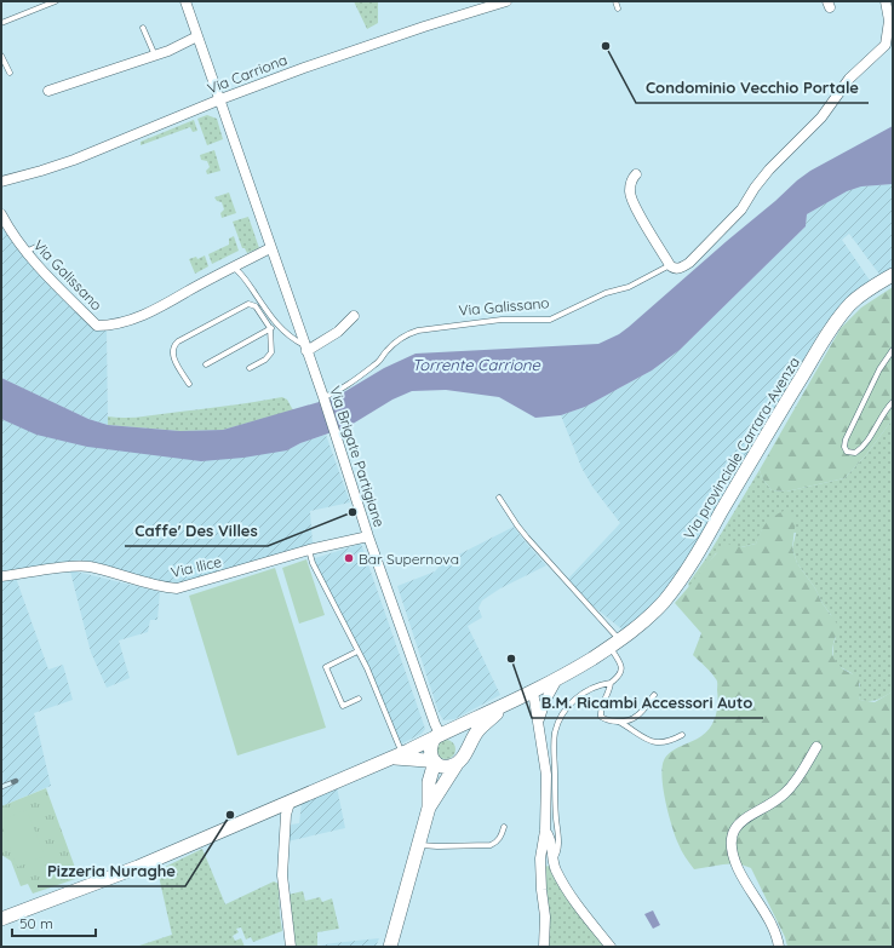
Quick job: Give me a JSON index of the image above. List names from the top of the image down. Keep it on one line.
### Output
{"streets":{"main road":["Via provinciale Carrara-Avenza"],"street":["Via Carriona","Via Galissano","Via Brigate Partigiane","Via Ilice"]},"crossings":[["Via Carriona","Via Brigate Partigiane"],["Via Galissano","Via Brigate Partigiane"],["Via provinciale Carrara-Avenza","Via Brigate Partigiane"],["Via Brigate Partigiane","Via Ilice"]],"water":["Torrente Carrione"],"places":["Condominio Vecchio Portale","Caffe' Des Villes","Bar Supernova","B.M. Ricambi Accessori Auto","Pizzeria Nuraghe"],"scale_bar":"50 m"}
